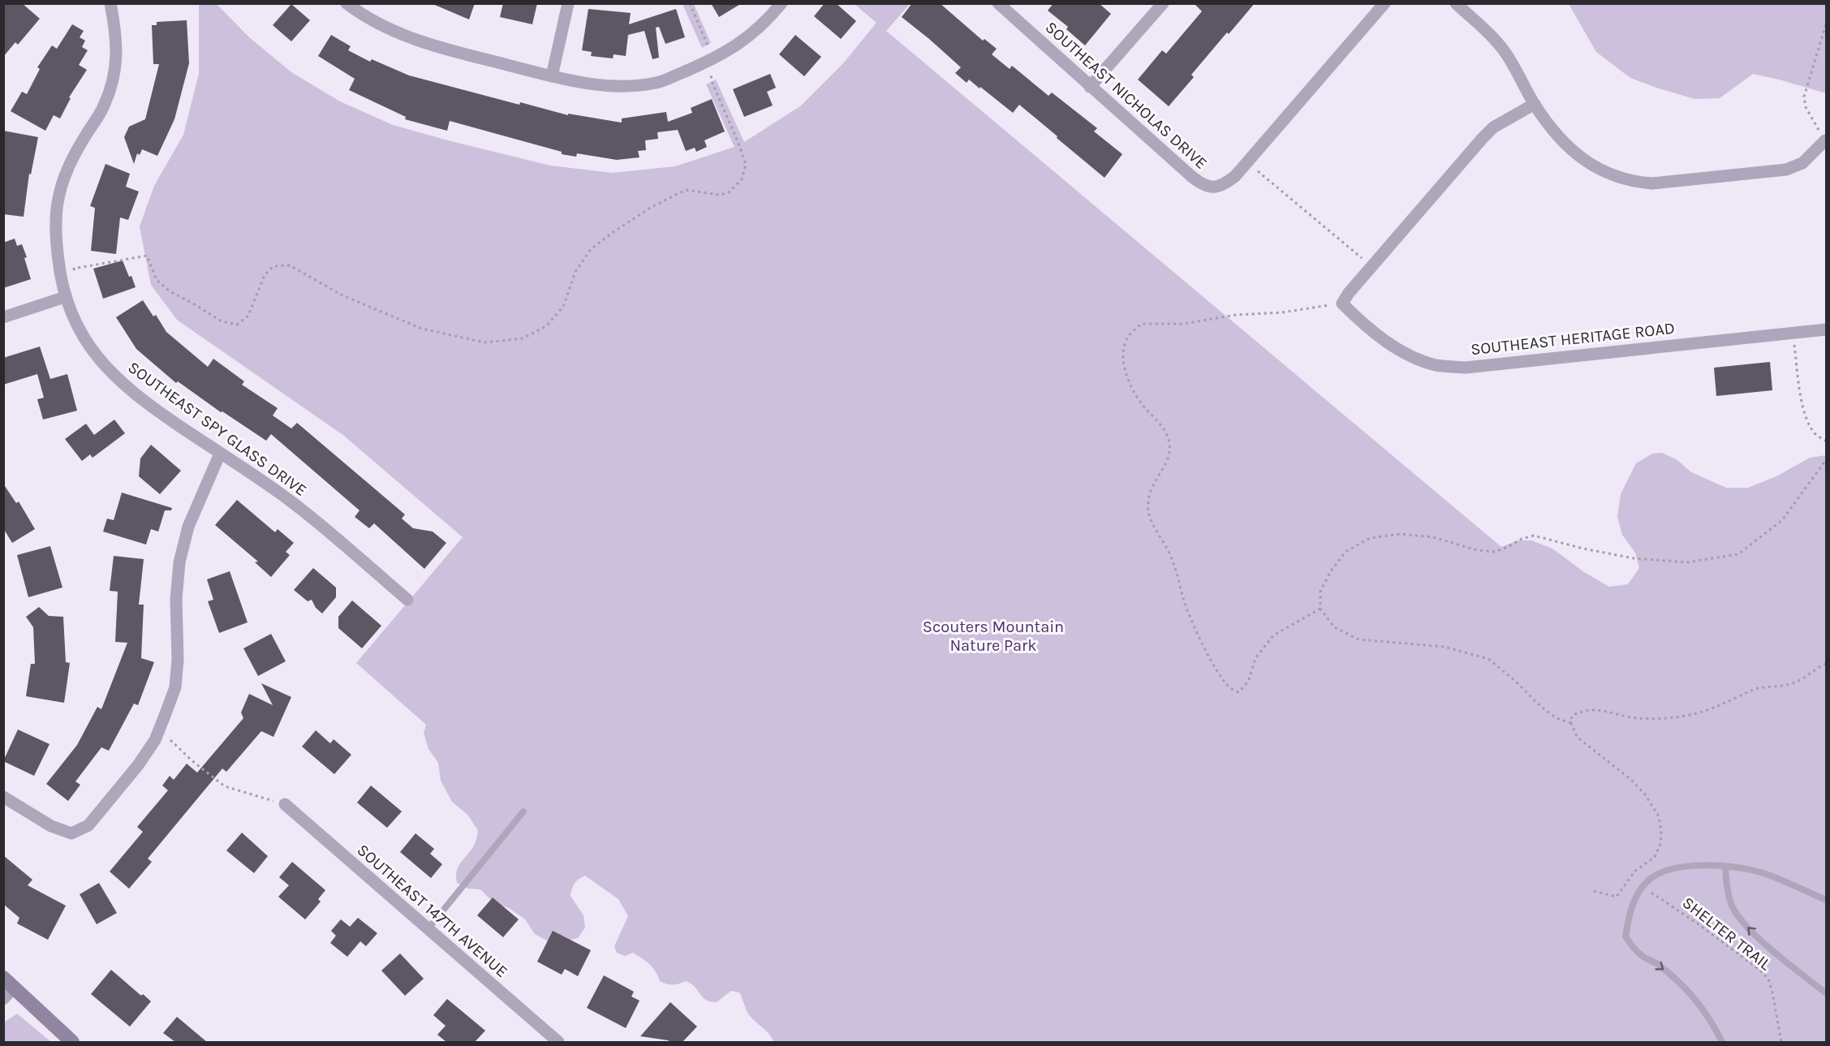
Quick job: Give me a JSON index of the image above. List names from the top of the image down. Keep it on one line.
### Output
{"streets":{"street":["SOUTHEAST NICHOLAS DRIVE","SOUTHEAST HERITAGE ROAD","SOUTHEAST SPY GLASS DRIVE","SOUTHEAST 147TH AVENUE"],"path":["SHELTER TRAIL"]},"parks":["Scouters Mountain Nature Park"]}
